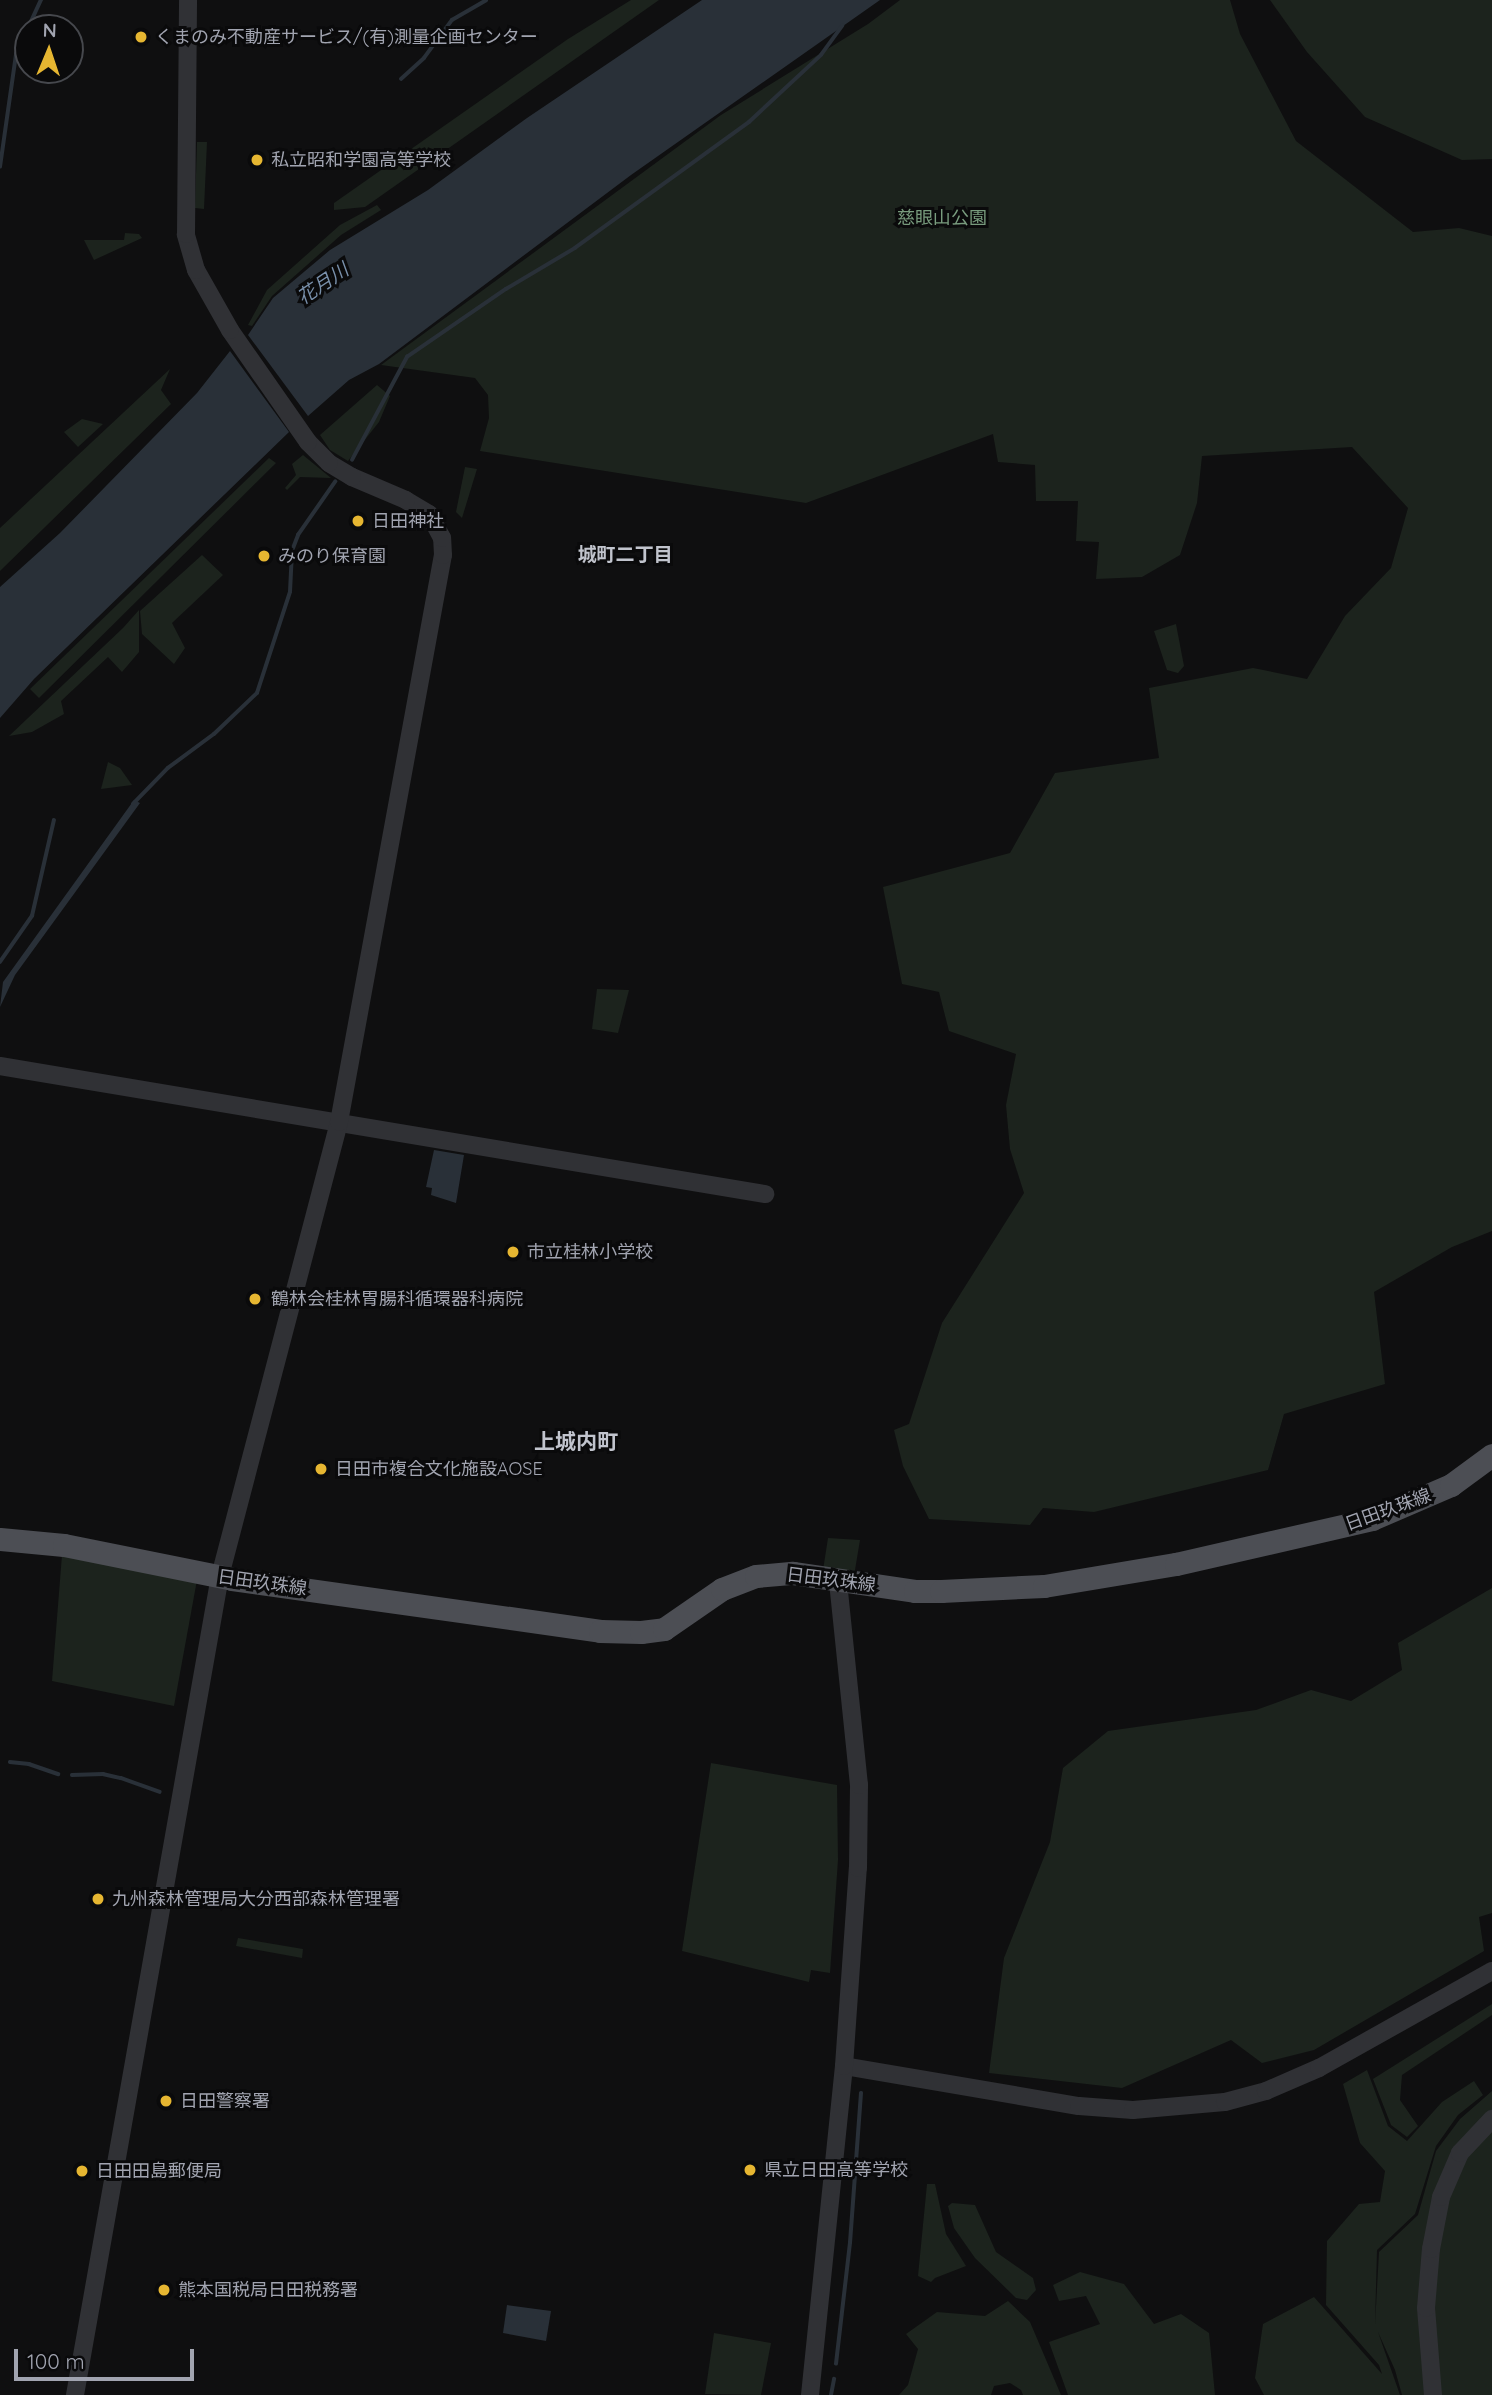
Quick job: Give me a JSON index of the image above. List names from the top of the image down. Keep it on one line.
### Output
{"streets":{"main road":["日田玖珠線"]},"districts":["城町二丁目","上城内町"],"water":["花月川"],"parks":["慈眼山公園"],"places":["くまのみ不動産サービス/(有)測量企画センター","私立昭和学園高等学校","日田神社","みのり保育園","市立桂林小学校","鶴林会桂林胃腸科循環器科病院","日田市複合文化施設AOSE","九州森林管理局大分西部森林管理署","日田警察署","県立日田高等学校","日田田島郵便局","熊本国税局日田税務署"],"scale_bar":"100 m","north":"top"}
